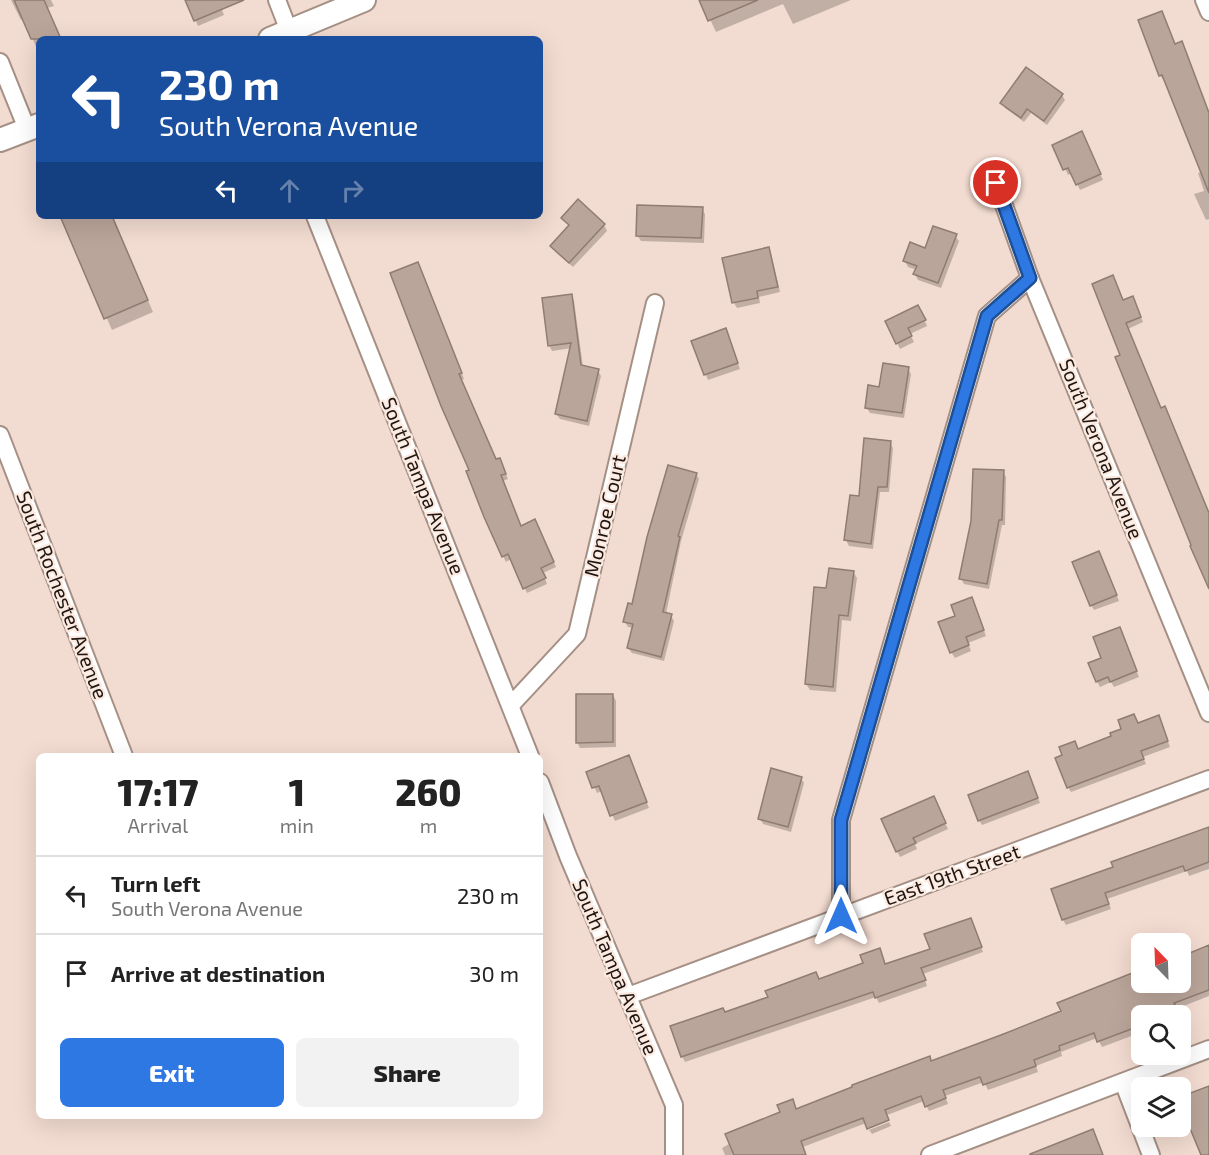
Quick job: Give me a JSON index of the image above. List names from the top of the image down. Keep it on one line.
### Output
{"streets":{"street":["South Verona Avenue","South Tampa Avenue","Monroe Court","South Rochester Avenue","East 19th Street"]},"crossings":[["South Tampa Avenue","Monroe Court"],["South Tampa Avenue","East 19th Street"]],"north":"top left","page":{"turn":["230 m","South Verona Avenue"],"eta":["17:17","Arrival","1","min","260","m"],"list":[{"name":"Turn left","note":"South Verona Avenue","value":"230 m"},{"name":"Arrive at destination","value":"30 m"}],"buttons":["Exit","Share"]}}
